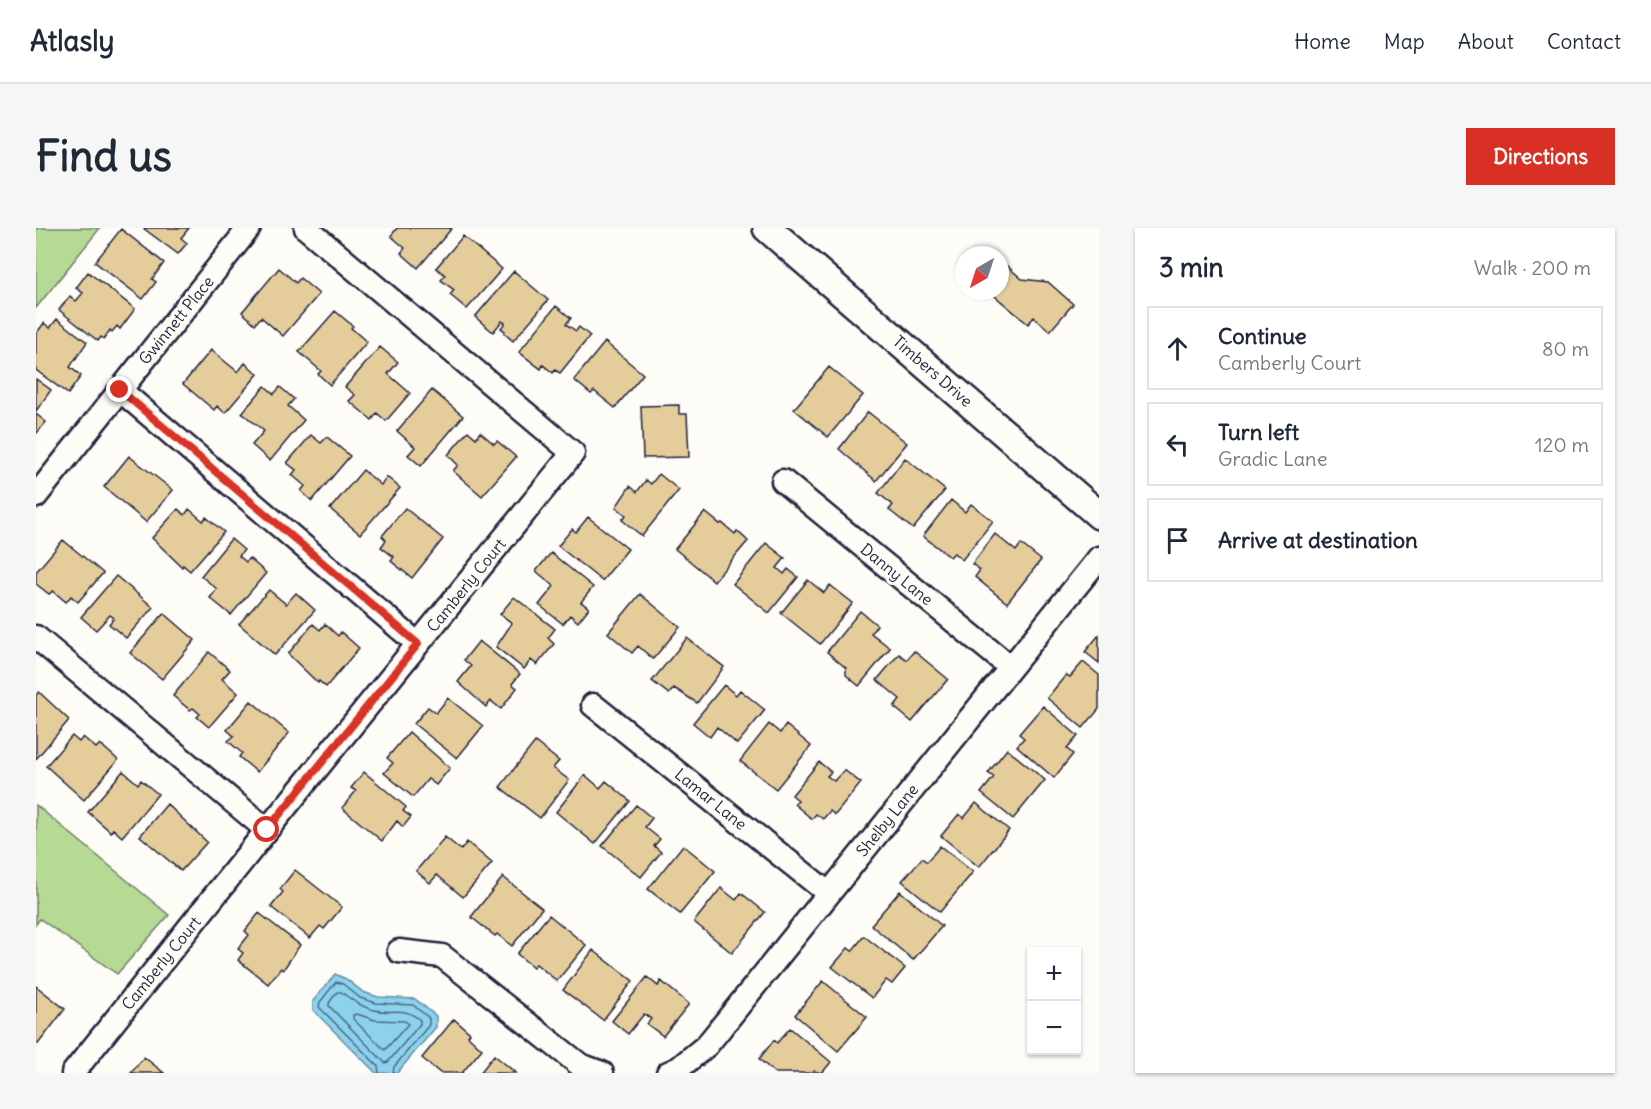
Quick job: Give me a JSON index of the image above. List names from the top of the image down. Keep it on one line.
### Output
{"streets":{"street":["Gwinnett Place","Timbers Drive","Danny Lane","Camberly Court","Lamar Lane","Shelby Lane"]},"crossings":[["Danny Lane","Shelby Lane"],["Lamar Lane","Shelby Lane"]],"north":"bottom left","page":{"header":"Atlasly","nav":["Home","Map","About","Contact"],"buttons":"Directions","title":"Find us","heading":["3 min","Walk · 200 m"],"list":[["Continue","Camberly Court","80 m"],["Turn left","Gradic Lane","120 m"],"Arrive at destination"],"map_buttons":["+","−"]}}
